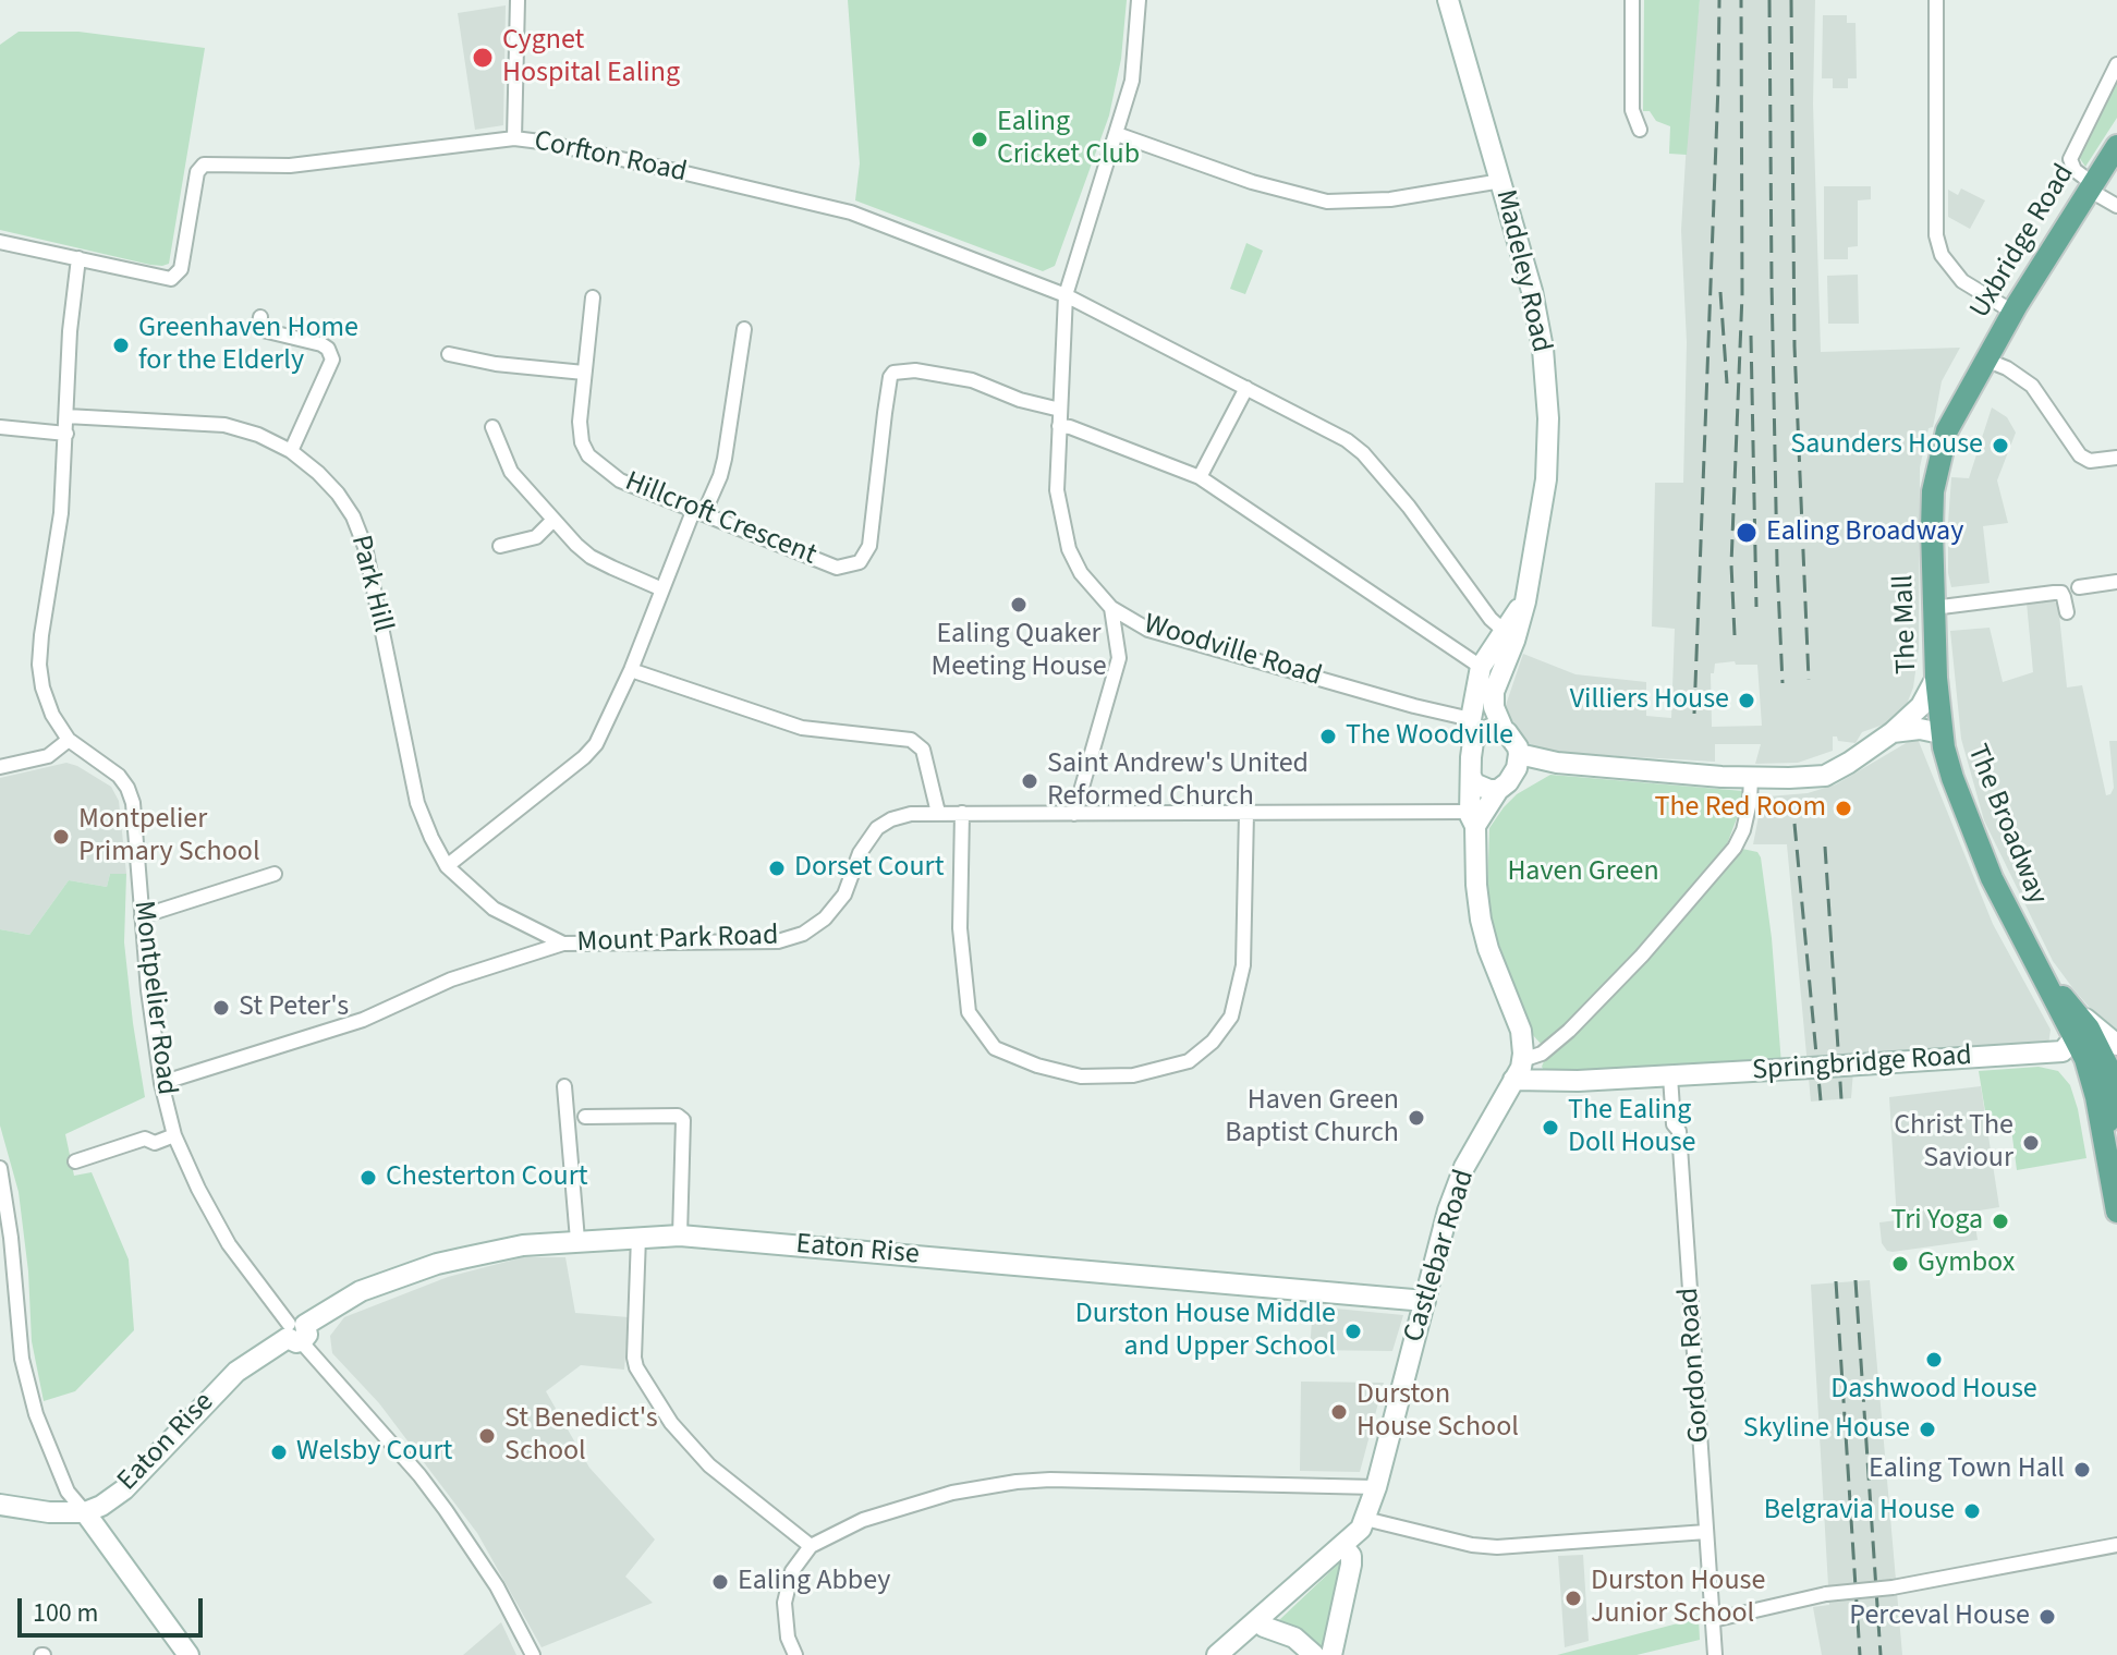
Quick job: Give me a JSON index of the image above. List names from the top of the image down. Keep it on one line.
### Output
{"streets":{"main road":["Uxbridge Road","The Mall","The Broadway"],"street":["Corfton Road","Madeley Road","Hillcroft Crescent","Park Hill","Woodville Road","Mount Park Road","Montpelier Road","Springbridge Road","Eaton Rise","Castlebar Road","Gordon Road"]},"crossings":[["Corfton Road","Madeley Road"],["Corfton Road","Woodville Road"],["Corfton Road","Montpelier Road"],["Uxbridge Road","The Mall"],["Madeley Road","Woodville Road"],["Hillcroft Crescent","Woodville Road"],["Park Hill","Mount Park Road"],["Park Hill","Montpelier Road"],["The Mall","The Broadway"],["The Broadway","Springbridge Road"],["Mount Park Road","Montpelier Road"],["Montpelier Road","Eaton Rise"],["Springbridge Road","Gordon Road"],["Eaton Rise","Castlebar Road"]],"parks":["Haven Green"],"places":["Cygnet Hospital Ealing","Ealing Cricket Club","Greenhaven Home for the Elderly","Saunders House","Ealing Broadway","Ealing Quaker Meeting House","Villiers House","The Woodville","Saint Andrew's United Reformed Church","The Red Room","Montpelier Primary School","Dorset Court","St Peter's","Haven Green Baptist Church","The Ealing Doll House","Christ The Saviour","Chesterton Court","Tri Yoga","Gymbox","Durston House Middle and Upper School","Dashwood House","Durston House School","Skyline House","St Benedict's School","Welsby Court","Ealing Town Hall","Belgravia House","Ealing Abbey","Durston House Junior School","Perceval House"],"scale_bar":"100 m"}
